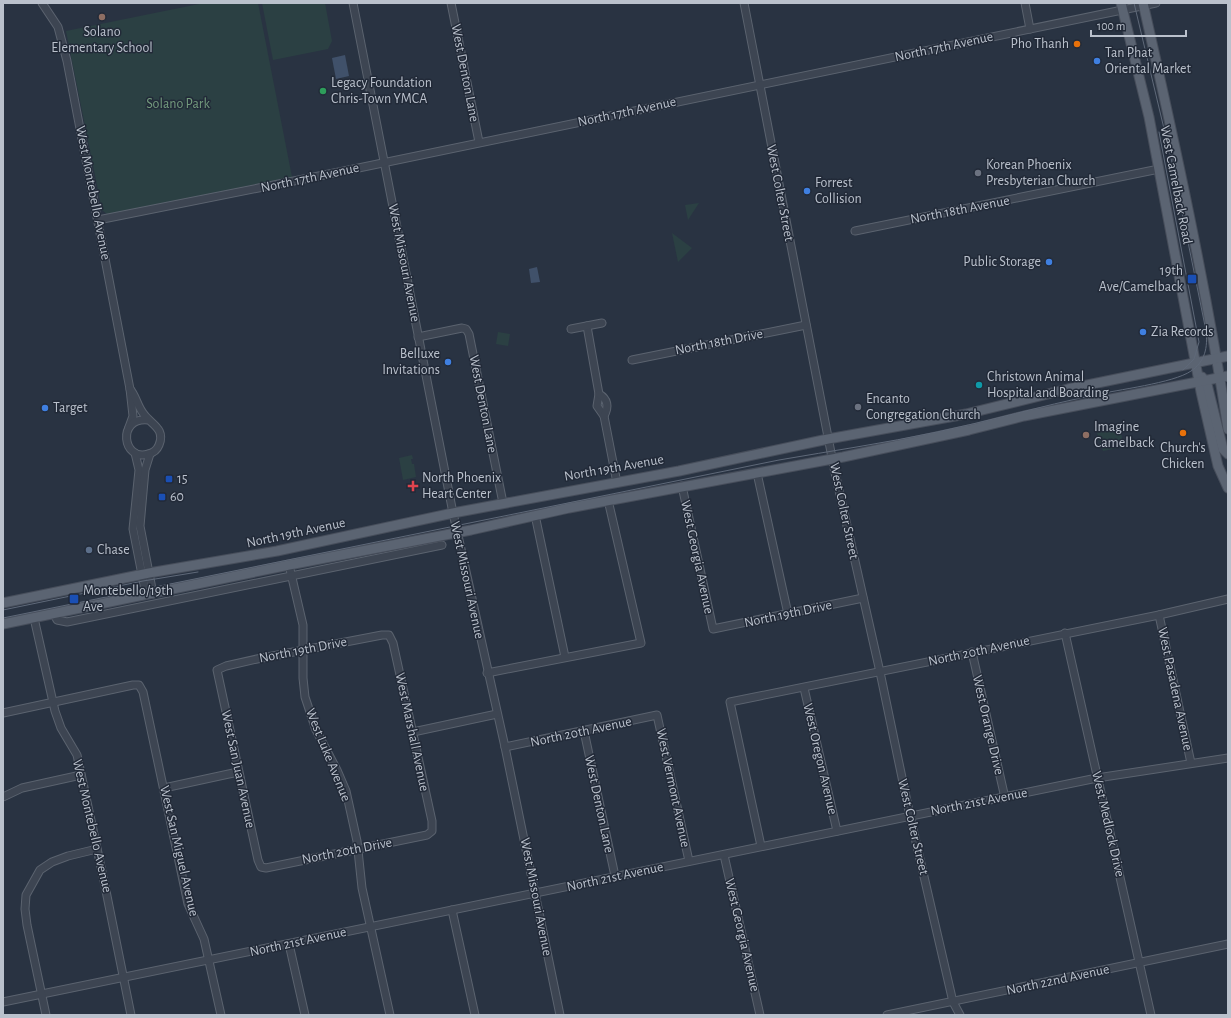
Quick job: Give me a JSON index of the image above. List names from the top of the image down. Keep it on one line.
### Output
{"streets":{"main road":["West Camelback Road","North 19th Avenue"],"street":["North 17th Avenue","West Denton Lane","West Montebello Avenue","West Colter Street","North 18th Avenue","West Missouri Avenue","North 18th Drive","West Georgia Avenue","North 19th Drive","North 20th Avenue","West Pasadena Avenue","West Orange Drive","West Marshall Avenue","West Luke Avenue","West Oregon Avenue","West San Juan Avenue","West Vermont Avenue","North 21st Avenue","West Medlock Drive","West San Miguel Avenue","North 20th Drive","North 22nd Avenue"]},"crossings":[["North 17th Avenue","West Denton Lane"],["North 17th Avenue","West Camelback Road"],["North 17th Avenue","West Montebello Avenue"],["North 17th Avenue","West Colter Street"],["North 17th Avenue","West Missouri Avenue"],["West Denton Lane","West Missouri Avenue"],["West Denton Lane","North 19th Avenue"],["West Denton Lane","North 20th Avenue"],["West Denton Lane","North 21st Avenue"],["West Camelback Road","North 18th Avenue"],["West Camelback Road","North 19th Avenue"],["West Montebello Avenue","North 19th Avenue"],["West Montebello Avenue","North 21st Avenue"],["West Montebello Avenue","West San Miguel Avenue"],["West Colter Street","North 18th Drive"],["West Colter Street","North 19th Avenue"],["West Colter Street","North 19th Drive"],["West Colter Street","North 20th Avenue"],["West Colter Street","North 21st Avenue"],["West Colter Street","North 22nd Avenue"],["West Missouri Avenue","North 19th Avenue"],["West Missouri Avenue","North 20th Avenue"],["West Missouri Avenue","North 21st Avenue"],["North 19th Avenue","West Georgia Avenue"],["North 19th Avenue","West Luke Avenue"],["West Georgia Avenue","North 19th Drive"],["West Georgia Avenue","North 21st Avenue"],["North 19th Drive","West Marshall Avenue"],["North 19th Drive","West Luke Avenue"],["North 19th Drive","West San Juan Avenue"],["North 20th Avenue","West Pasadena Avenue"],["North 20th Avenue","West Orange Drive"],["North 20th Avenue","West Oregon Avenue"],["North 20th Avenue","West Vermont Avenue"],["North 20th Avenue","North 21st Avenue"],["North 20th Avenue","West Medlock Drive"],["West Pasadena Avenue","North 21st Avenue"],["West Orange Drive","North 21st Avenue"],["West Marshall Avenue","North 20th Drive"],["West Luke Avenue","North 21st Avenue"],["West Luke Avenue","North 20th Drive"],["West Oregon Avenue","North 21st Avenue"],["West San Juan Avenue","North 20th Drive"],["West Vermont Avenue","North 21st Avenue"],["North 21st Avenue","West Medlock Drive"],["North 21st Avenue","West San Miguel Avenue"],["West Medlock Drive","North 22nd Avenue"]],"parks":["Solano Park"],"places":{"other":["Solano Elementary School","Pho Thanh","Tan Phat Oriental Market","Legacy Foundation Chris-Town YMCA","Korean Phoenix Presbyterian Church","Forrest Collision","Public Storage","Zia Records","Belluxe Invitations","Christown Animal Hospital and Boarding","Encanto Congregation Church","Target","Church's Chicken","Imagine Camelback","Chase"],"transit":["19th Ave/Camelback","15","60","Montebello/19th Ave"],"health":["North Phoenix Heart Center"]},"scale_bar":"100 m"}
